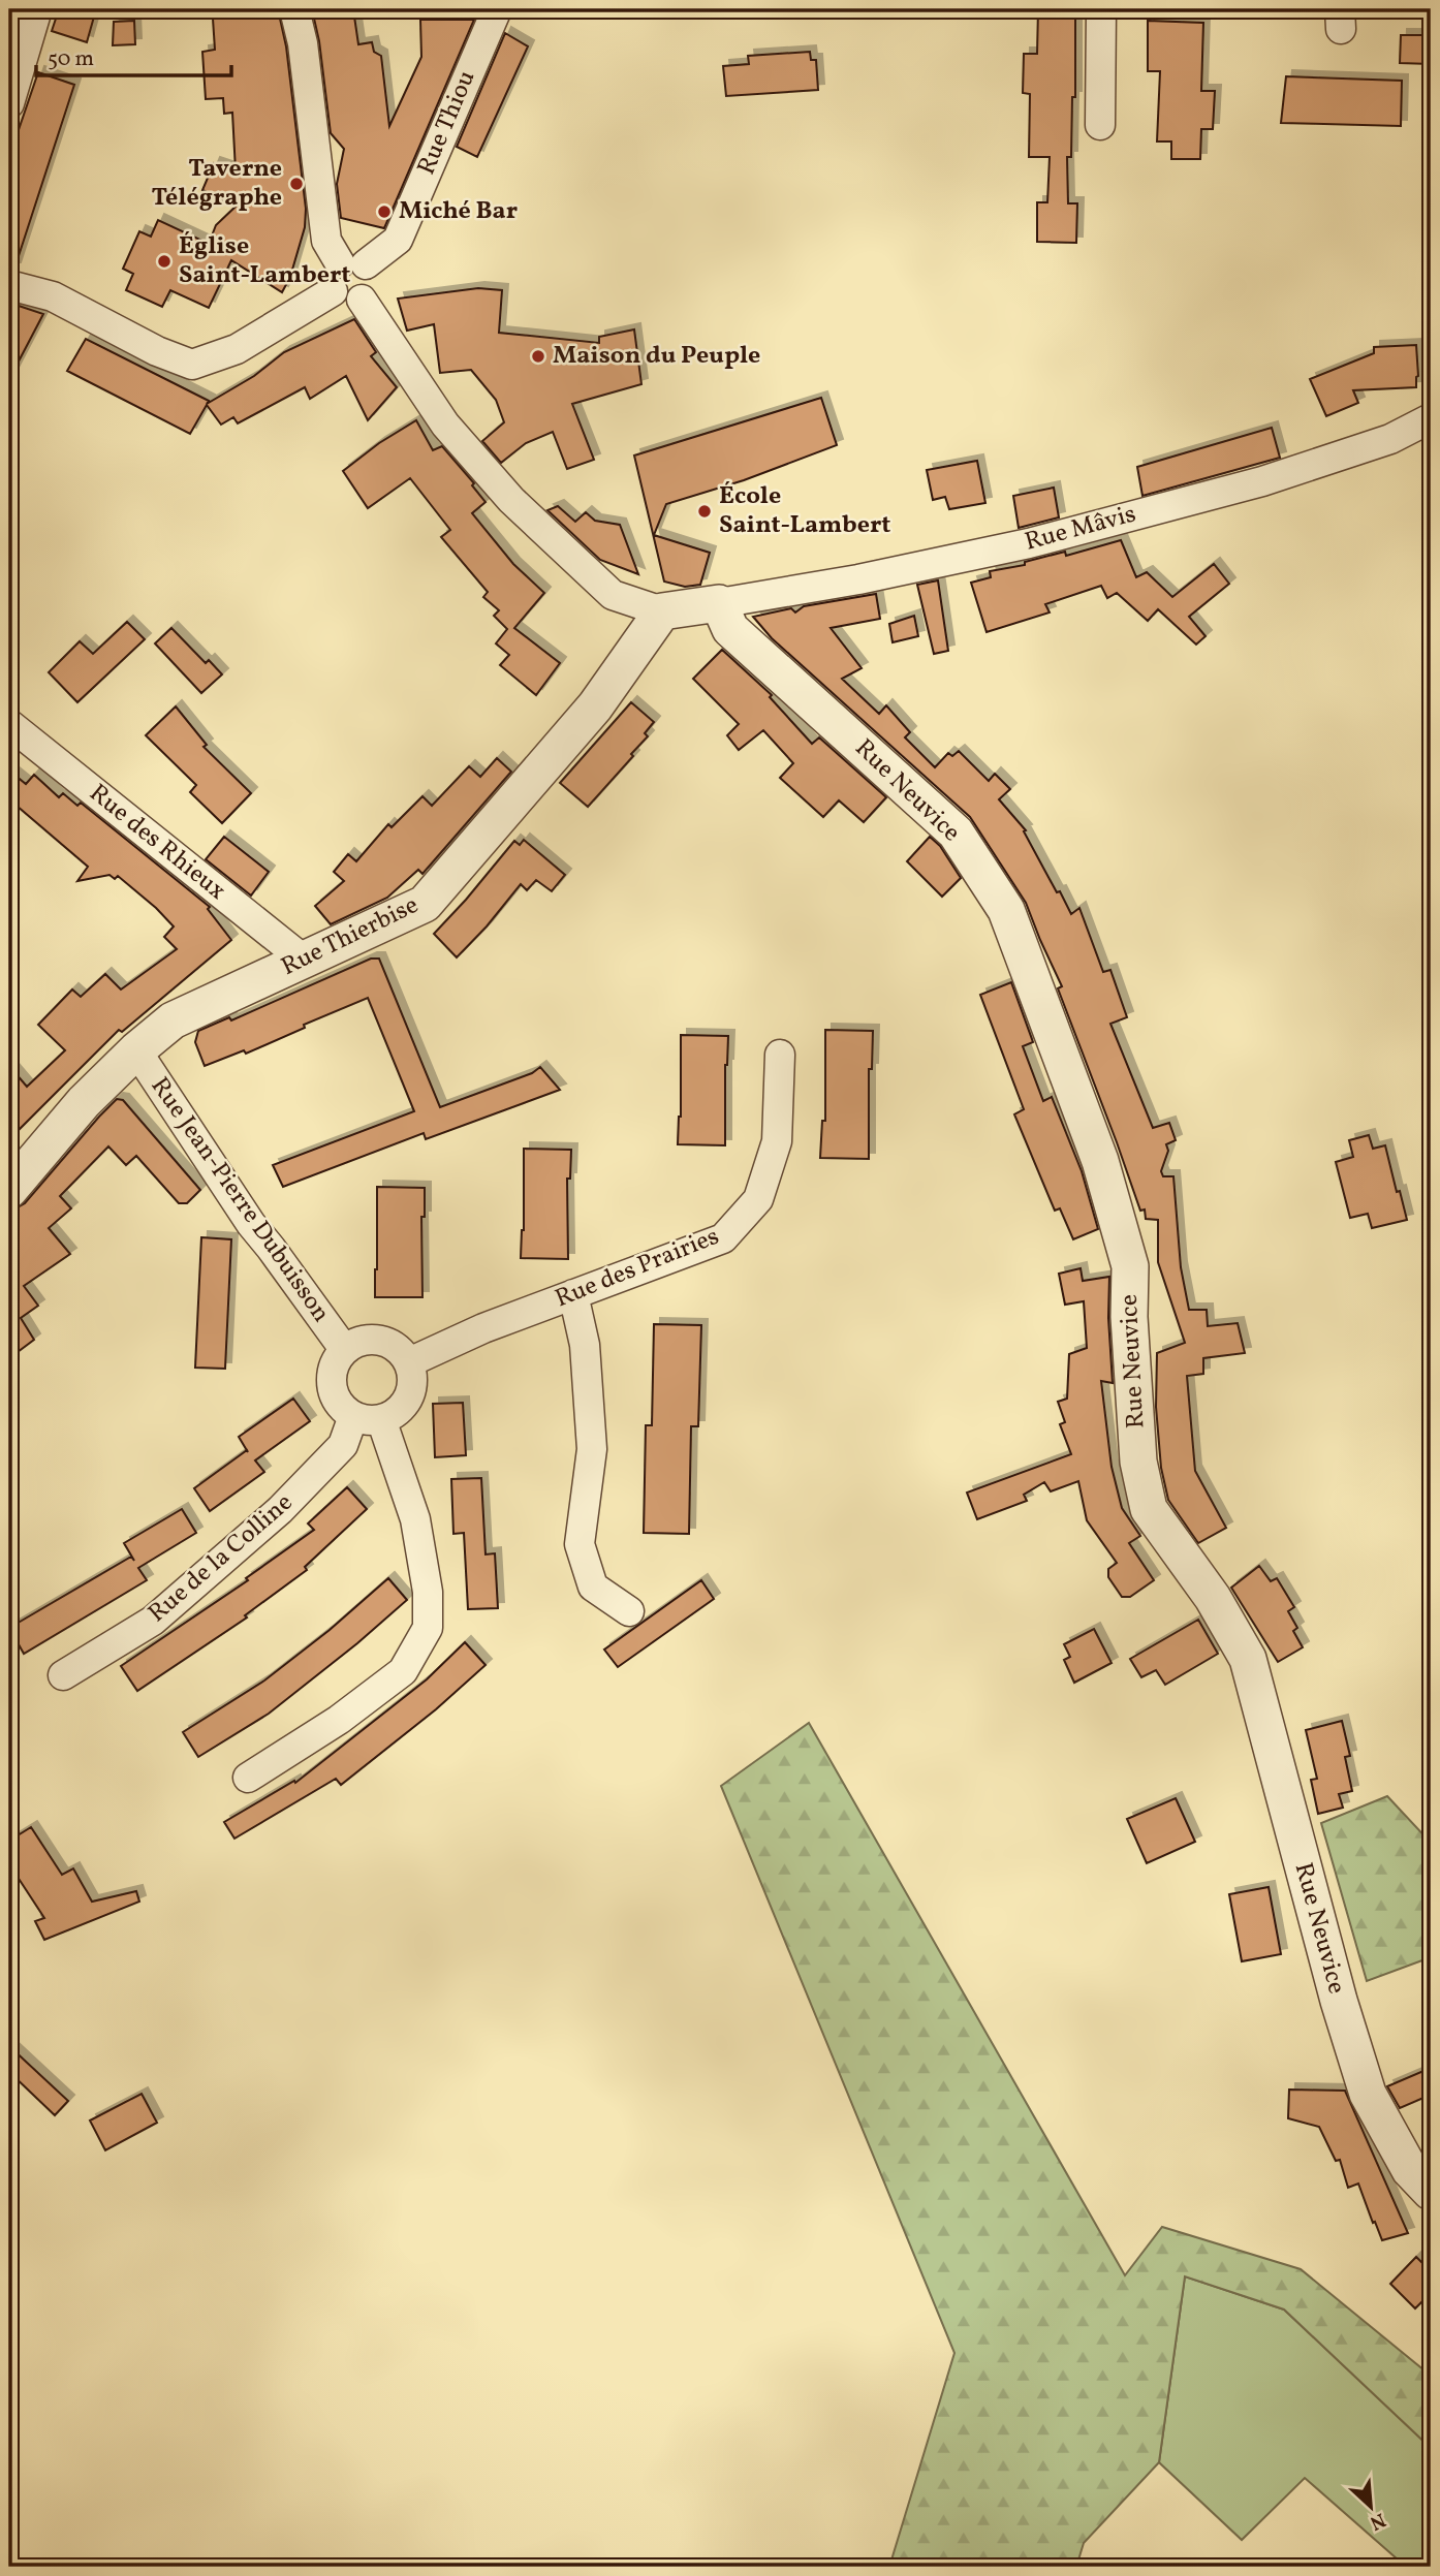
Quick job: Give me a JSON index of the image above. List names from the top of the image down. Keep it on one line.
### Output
{"streets":{"street":["Rue Thiou","Rue Mâvis","Rue Neuvice","Rue des Rhieux","Rue Thierbise","Rue Jean-Pierre Dubuisson","Rue des Prairies","Rue de la Colline"]},"crossings":[["Rue Mâvis","Rue Neuvice"],["Rue des Rhieux","Rue Thierbise"],["Rue Thierbise","Rue Jean-Pierre Dubuisson"],["Rue Jean-Pierre Dubuisson","Rue des Prairies"],["Rue Jean-Pierre Dubuisson","Rue de la Colline"],["Rue des Prairies","Rue de la Colline"]],"places":["Taverne Télégraphe","Miché Bar","Église Saint-Lambert","Maison du Peuple","École Saint-Lambert"],"scale_bar":"50 m","north":"bottom right"}
